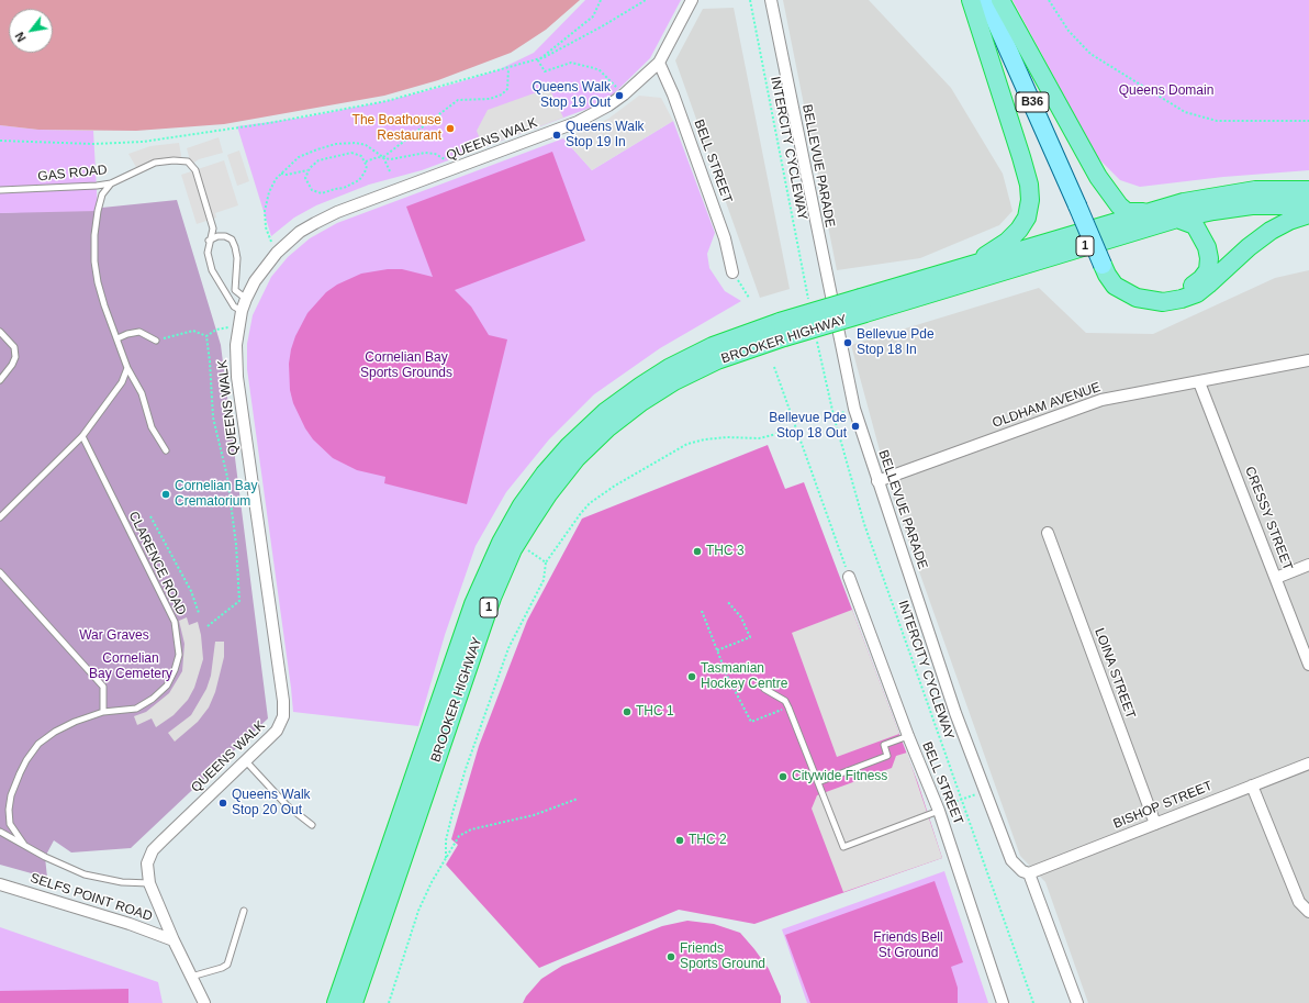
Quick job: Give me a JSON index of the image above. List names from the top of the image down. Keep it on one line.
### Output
{"streets":{"highway":["1","BROOKER HIGHWAY"],"main road":["B36"],"street":["QUEENS WALK","BELL STREET","BELLEVUE PARADE","OLDHAM AVENUE","CRESSY STREET","LOINA STREET","BISHOP STREET","SELFS POINT ROAD"],"lane":["GAS ROAD","CLARENCE ROAD"],"path":["INTERCITY CYCLEWAY"]},"crossings":[["QUEENS WALK","BELL STREET"],["QUEENS WALK","GAS ROAD"],["QUEENS WALK","SELFS POINT ROAD"],["BELLEVUE PARADE","OLDHAM AVENUE"],["BELLEVUE PARADE","BISHOP STREET"],["OLDHAM AVENUE","CRESSY STREET"],["LOINA STREET","BISHOP STREET"]],"parks":["Queens Domain","Cornelian Bay Sports Grounds","War Graves","Cornelian Bay Cemetery","Friends Bell St Ground"],"places":["Queens Walk Stop 19 Out","The Boathouse Restaurant","Queens Walk Stop 19 In","Bellevue Pde Stop 18 In","Bellevue Pde Stop 18 Out","Cornelian Bay Crematorium","THC 3","Tasmanian Hockey Centre","THC 1","Citywide Fitness","Queens Walk Stop 20 Out","THC 2","Friends Sports Ground"],"north":"bottom left"}
